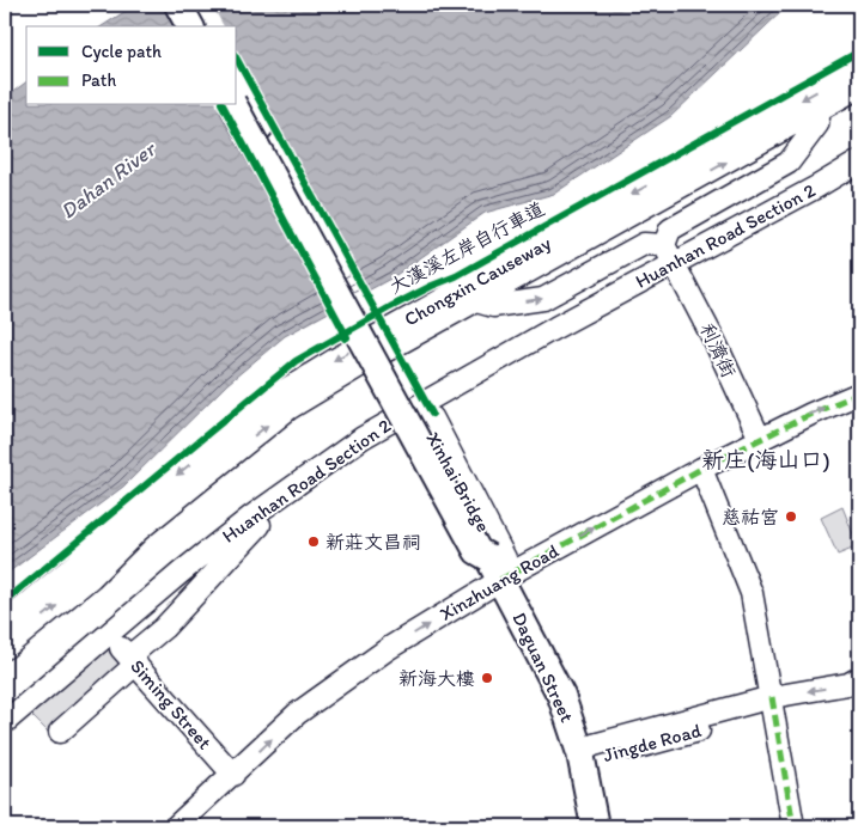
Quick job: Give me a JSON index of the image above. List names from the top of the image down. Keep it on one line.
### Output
{"streets":{"main road":["Xinhai Bridge","Daguan Street"],"street":["Huanhan Road Section 2","Chongxin Causeway","利濟街","Xinzhuang Road","Siming Street","Jingde Road"],"cycle path":["大漢溪左岸自行車道"]},"crossings":[["Huanhan Road Section 2","利濟街"],["Huanhan Road Section 2","Siming Street"],["利濟街","Xinzhuang Road"],["Xinhai Bridge","Xinzhuang Road"],["Xinhai Bridge","Daguan Street"],["Xinzhuang Road","Daguan Street"],["Xinzhuang Road","Siming Street"],["Daguan Street","Jingde Road"]],"one_way":["Xinzhuang Road"],"districts":["新庄(海山口)"],"water":["Dahan River"],"places":["慈祐宮","新莊文昌祠","新海大樓"],"legend":["Cycle path","Path"]}
